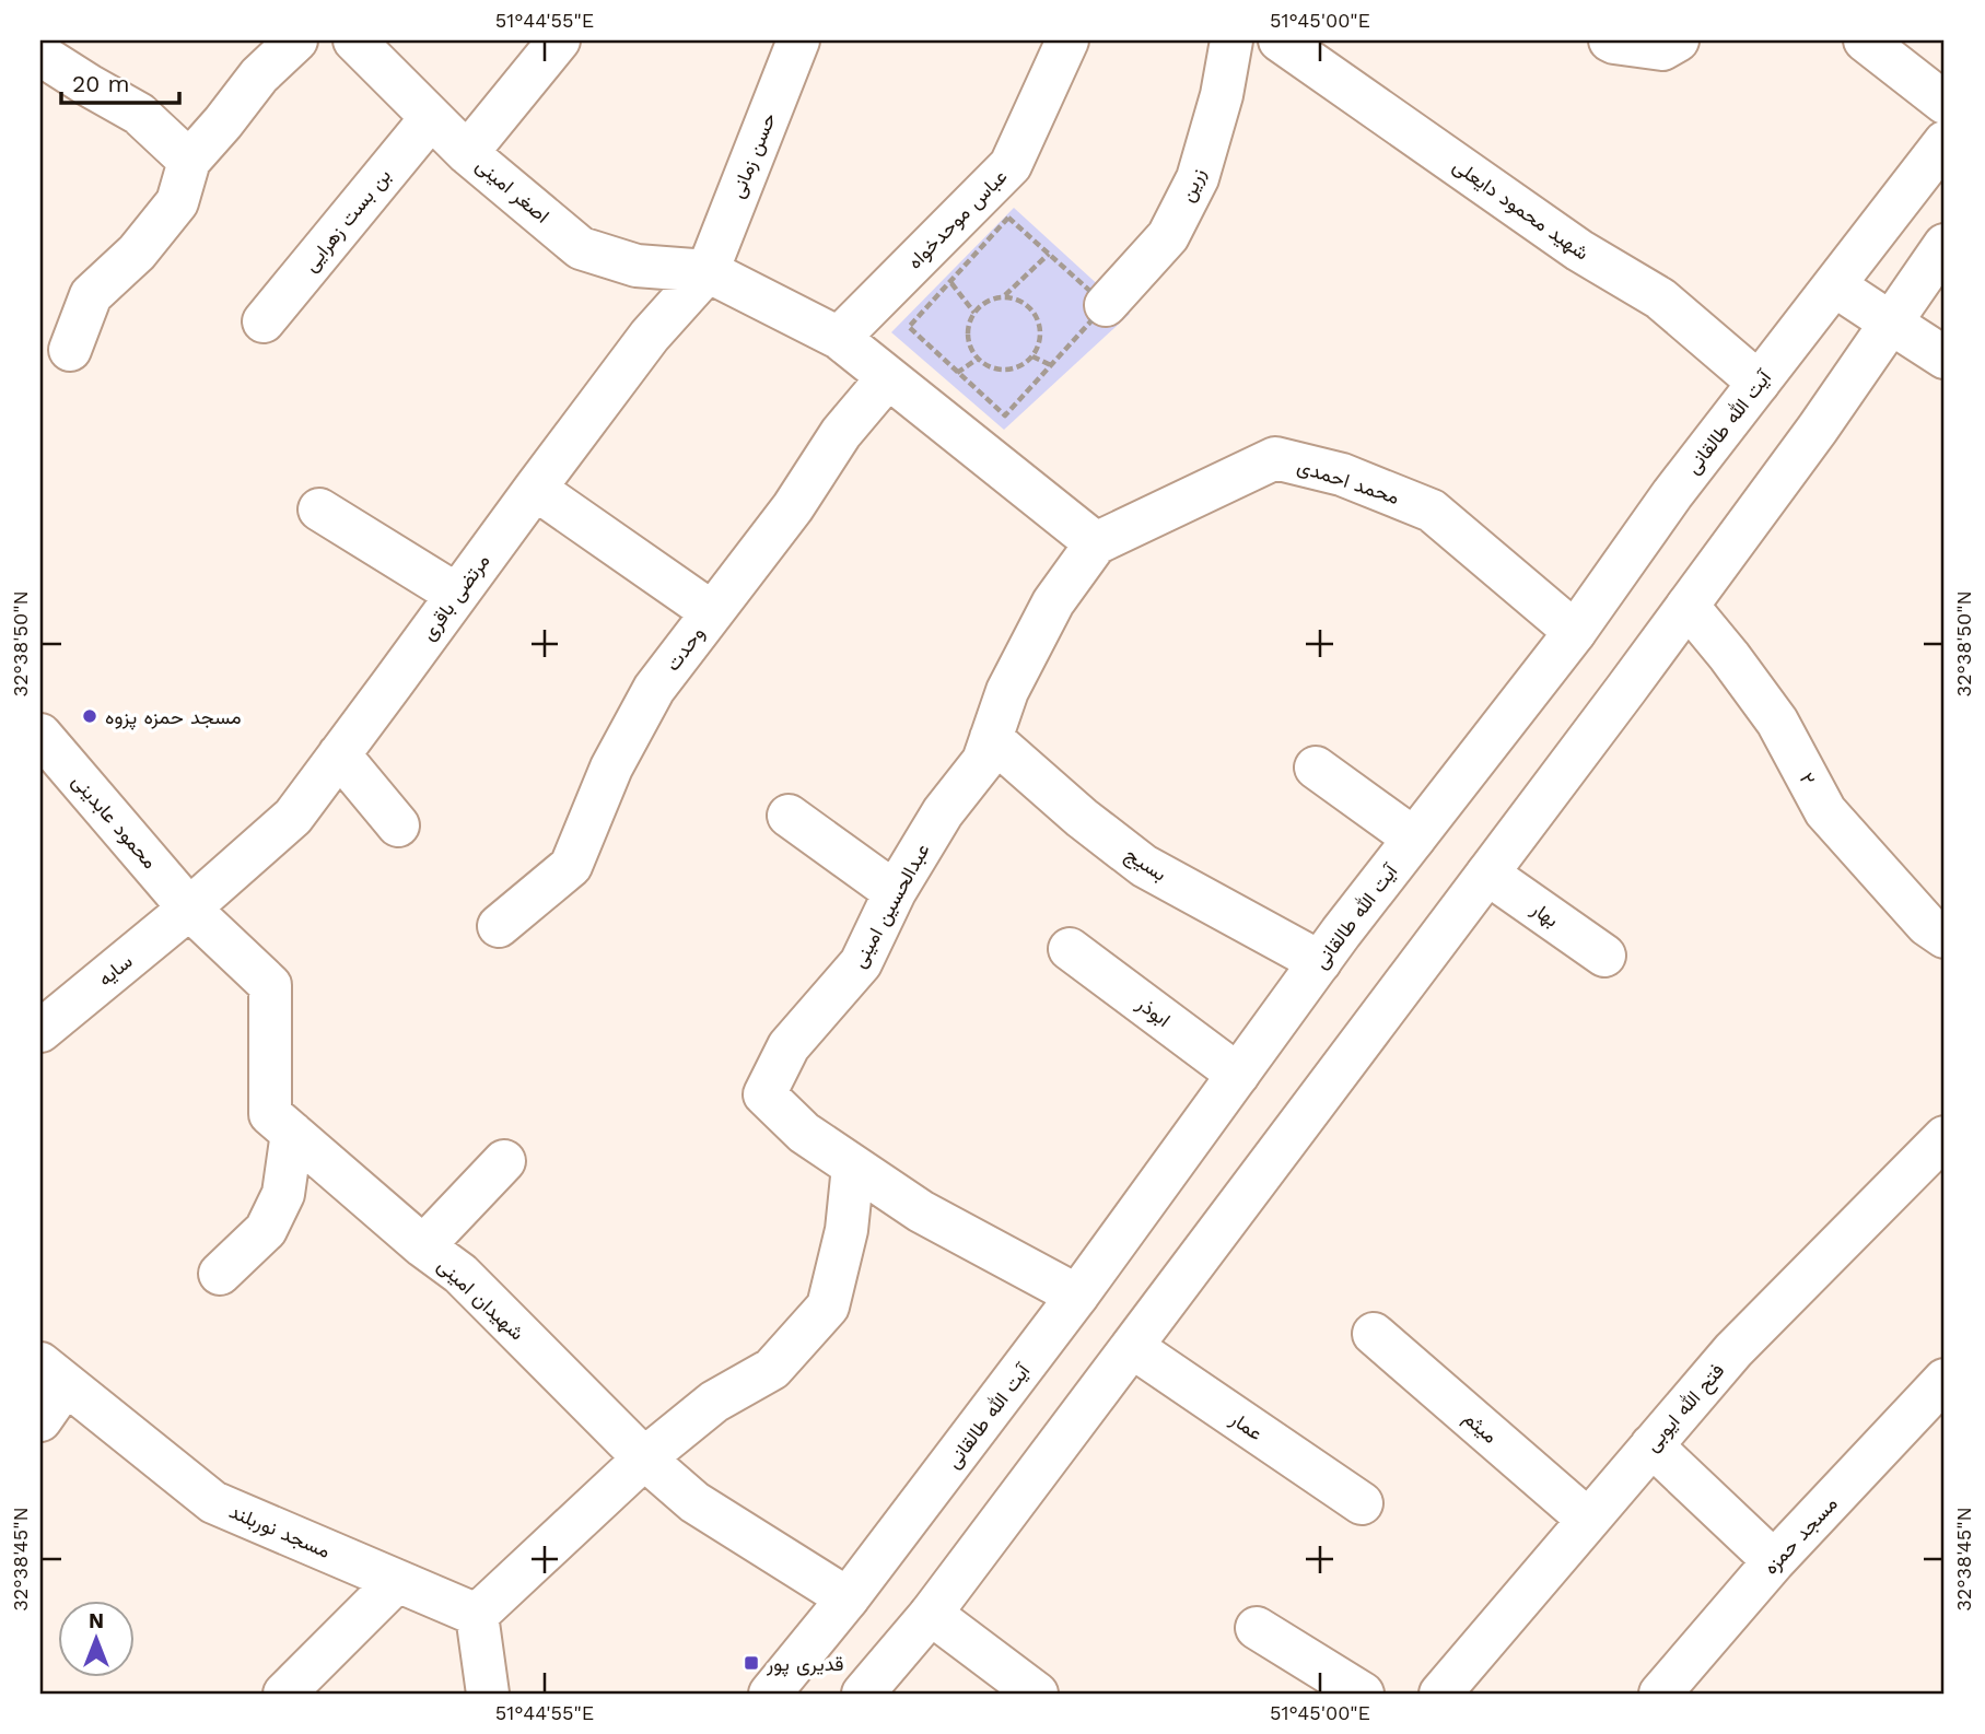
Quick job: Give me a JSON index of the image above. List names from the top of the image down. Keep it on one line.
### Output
{"streets":{"street":["حسن زمانی","زرین","اصغر امینی","شهید محمود دایعلی","عباس موحدخواه","بن بست زهرایی","آیت الله طالقانی","محمد احمدی","مرتضی باقری","وحدت","۲","محمود عابدینی","بسیج","عبدالحسین امینی","بهار","سایه","ابوذر","شهیدان امینی","فتح الله ایوبی","عمار","میثم","مسجد نوربلند","مسجد حمزه"]},"crossings":[["حسن زمانی","اصغر امینی"],["حسن زمانی","مرتضی باقری"],["اصغر امینی","بن بست زهرایی"],["اصغر امینی","مرتضی باقری"],["شهید محمود دایعلی","آیت الله طالقانی"],["آیت الله طالقانی","محمد احمدی"],["آیت الله طالقانی","بسیج"],["آیت الله طالقانی","عبدالحسین امینی"],["آیت الله طالقانی","ابوذر"],["آیت الله طالقانی","شهیدان امینی"],["محمد احمدی","عبدالحسین امینی"],["مرتضی باقری","محمود عابدینی"],["مرتضی باقری","سایه"],["مرتضی باقری","شهیدان امینی"],["محمود عابدینی","سایه"],["محمود عابدینی","شهیدان امینی"],["بسیج","عبدالحسین امینی"],["سایه","شهیدان امینی"],["فتح الله ایوبی","میثم"]],"places":{"other":["مسجد حمزه پزوه"],"transit":["قدیری پور"]},"scale_bar":"20 m","north":"top","coordinates":["51°44'55\"E","51°45'00\"E","32°38'50\"N","32°38'45\"N"]}
